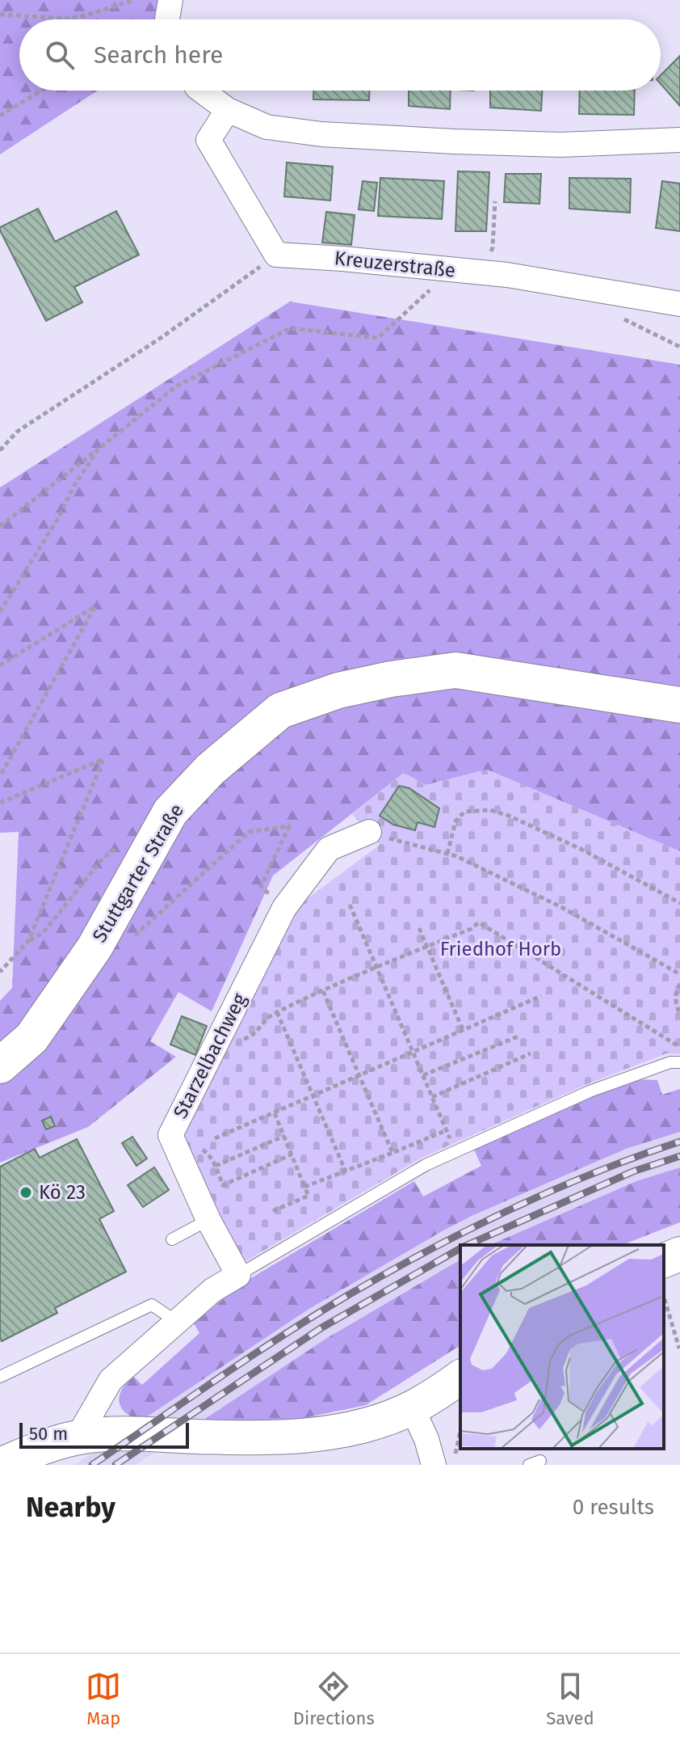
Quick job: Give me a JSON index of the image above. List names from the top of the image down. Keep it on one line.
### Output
{"streets":{"main road":["Stuttgarter Straße"],"street":["Kreuzerstraße","Starzelbachweg"]},"parks":["Friedhof Horb"],"places":["Kö 23"],"scale_bar":"50 m","page":{"search":"Search here","scale":"50 m","heading":["Nearby","0 results"],"nav":["Map","Directions","Saved"]}}
